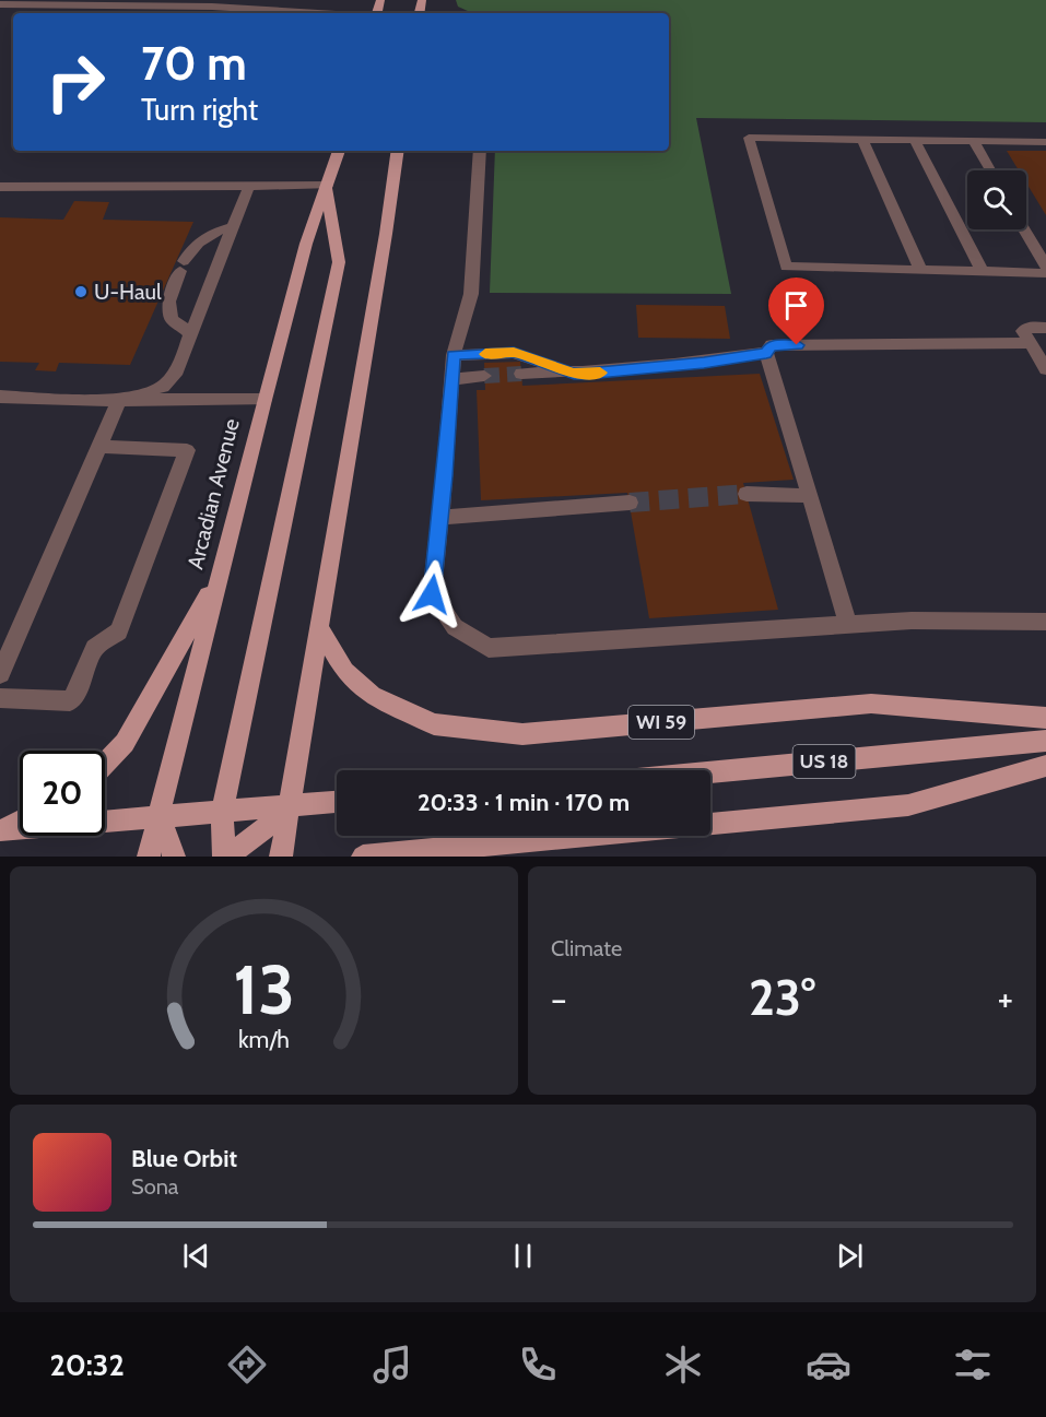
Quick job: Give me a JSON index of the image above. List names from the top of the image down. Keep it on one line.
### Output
{"streets":{"main road":["Arcadian Avenue","WI 59","US 18"]},"places":["U-Haul"],"page":{"turn":["70 m","Turn right"],"limit":"20","trip":"20:33 · 1 min · 170 m","tile":"Climate","heat":["−","23°","+"],"song":["Blue Orbit","Sona"],"tabs":"20:32","gauge":["13","km/h"]}}
